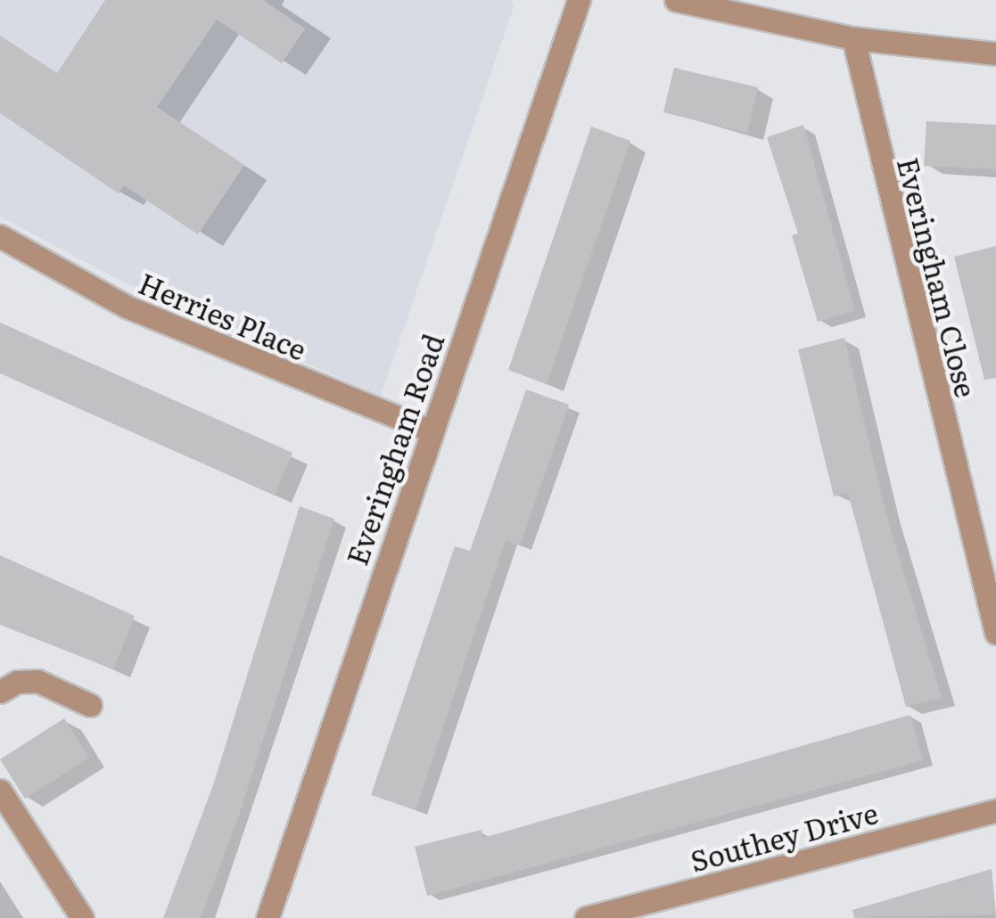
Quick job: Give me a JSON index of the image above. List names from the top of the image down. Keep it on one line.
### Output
{"streets":{"street":["Everingham Close","Herries Place","Everingham Road","Southey Drive"]},"crossings":[["Herries Place","Everingham Road"]]}
